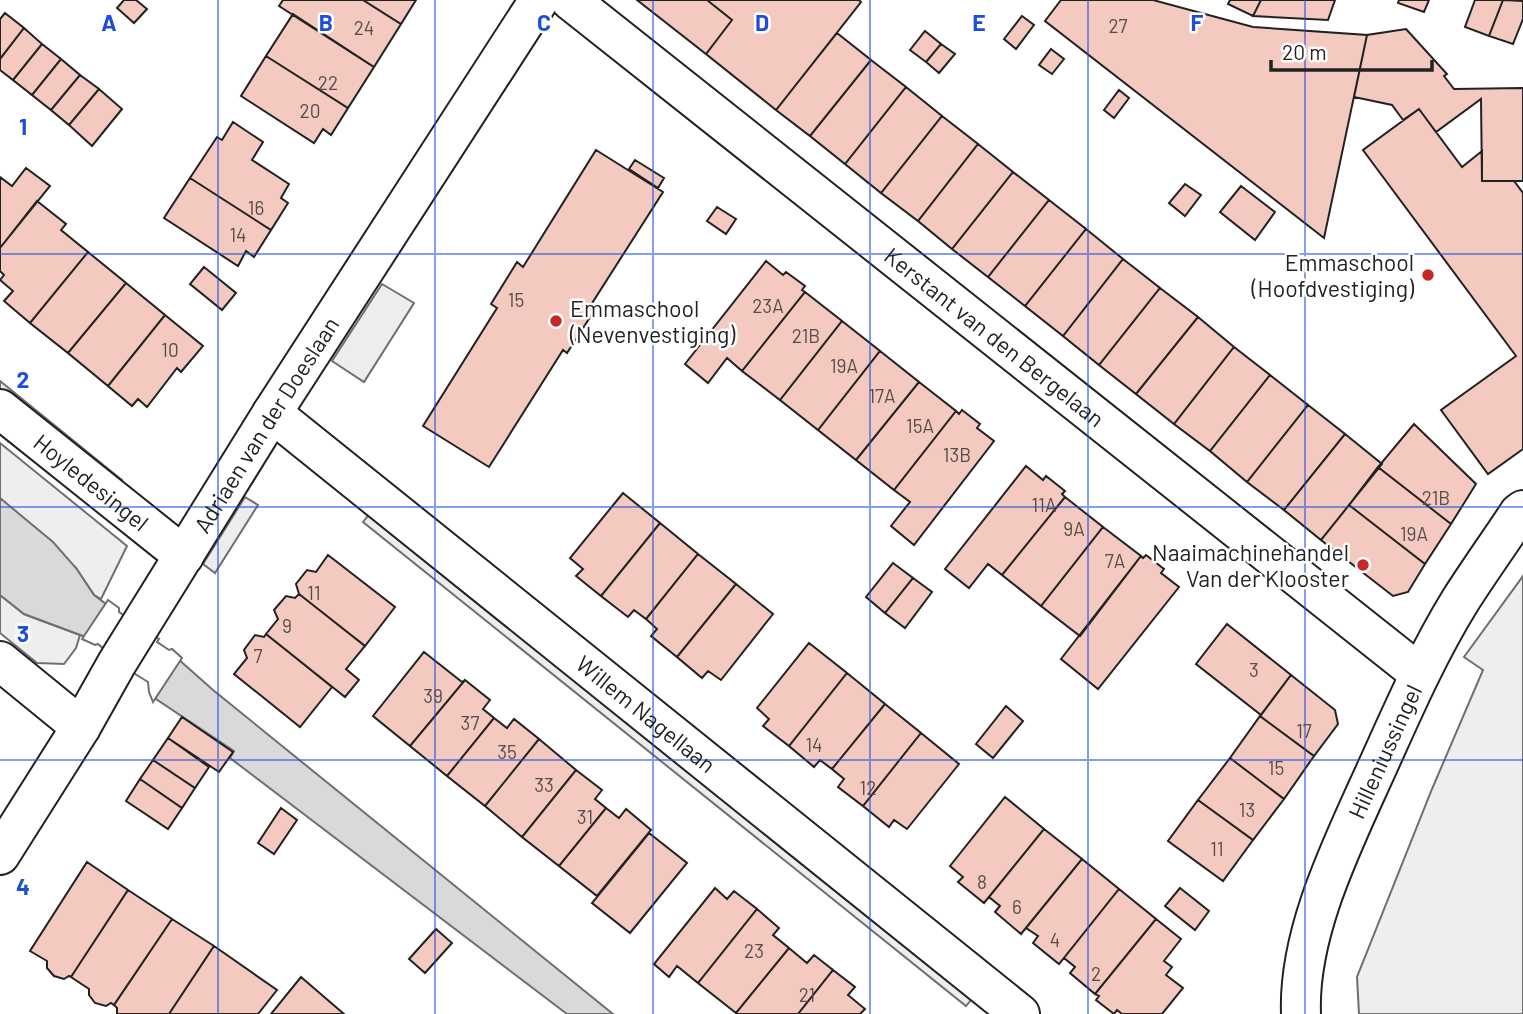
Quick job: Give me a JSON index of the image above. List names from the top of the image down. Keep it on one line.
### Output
{"streets":{"street":["Kerstant van den Bergelaan","Adriaen van der Doeslaan","Hoyledesingel","Willem Nagellaan","Hilleniussingel"]},"crossings":[["Kerstant van den Bergelaan","Hilleniussingel"],["Adriaen van der Doeslaan","Hoyledesingel"],["Adriaen van der Doeslaan","Willem Nagellaan"]],"places":["Emmaschool (Hoofdvestiging)","Emmaschool (Nevenvestiging)","Naaimachinehandel Van der Klooster"],"house_numbers":["27","24","22","20","16","14","15","23A","21B","10","19A","17A","15A","13B","21B","11A","9A","19A","7A","11","9","7","3","39","37","17","14","35","15","33","12","13","31","11","8","6","4","23","2","21"],"scale_bar":"20 m","grid":{"columns":["A","B","C","D","E","F"],"rows":["1","2","3","4"]}}
